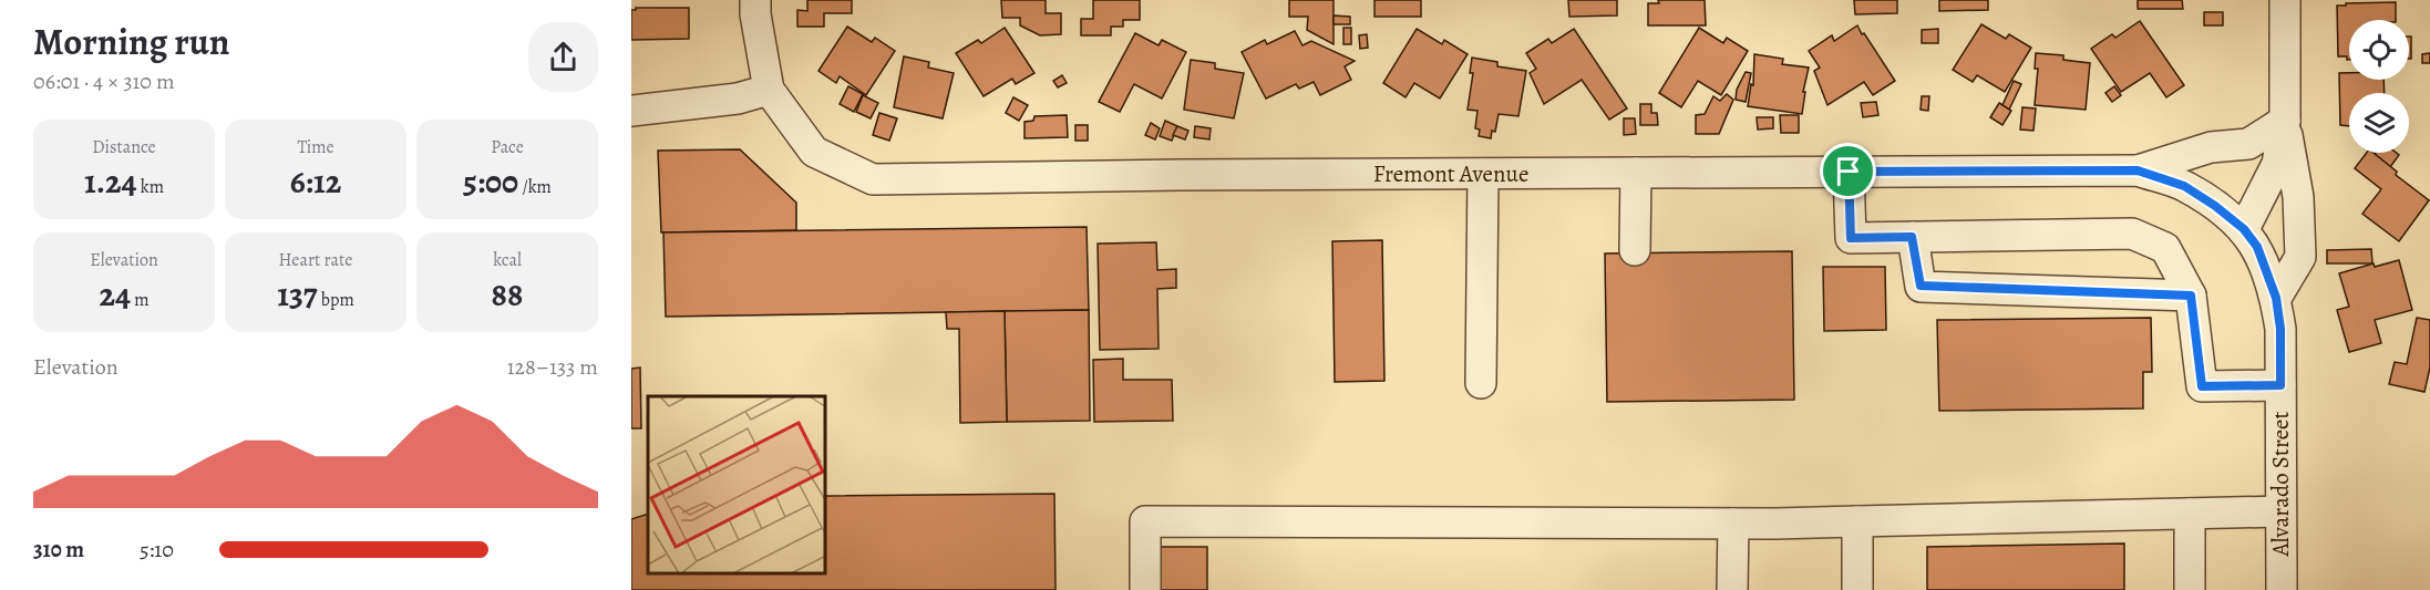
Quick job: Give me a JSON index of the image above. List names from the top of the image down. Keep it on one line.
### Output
{"streets":{"street":["Fremont Avenue","Alvarado Street"]},"crossings":[["Fremont Avenue","Alvarado Street"]],"page":{"heading":["Morning run","06:01 · 4 × 310 m"],"stats":[["Distance","1.24 km"],["Time","6:12"],["Pace","5:00 /km"],["Elevation","24 m"],["Heart rate","137 bpm"],["kcal","88"]],"chart":["Elevation","128–133 m"],"list":[{"name":"310 m","note":"5:10"}]}}
